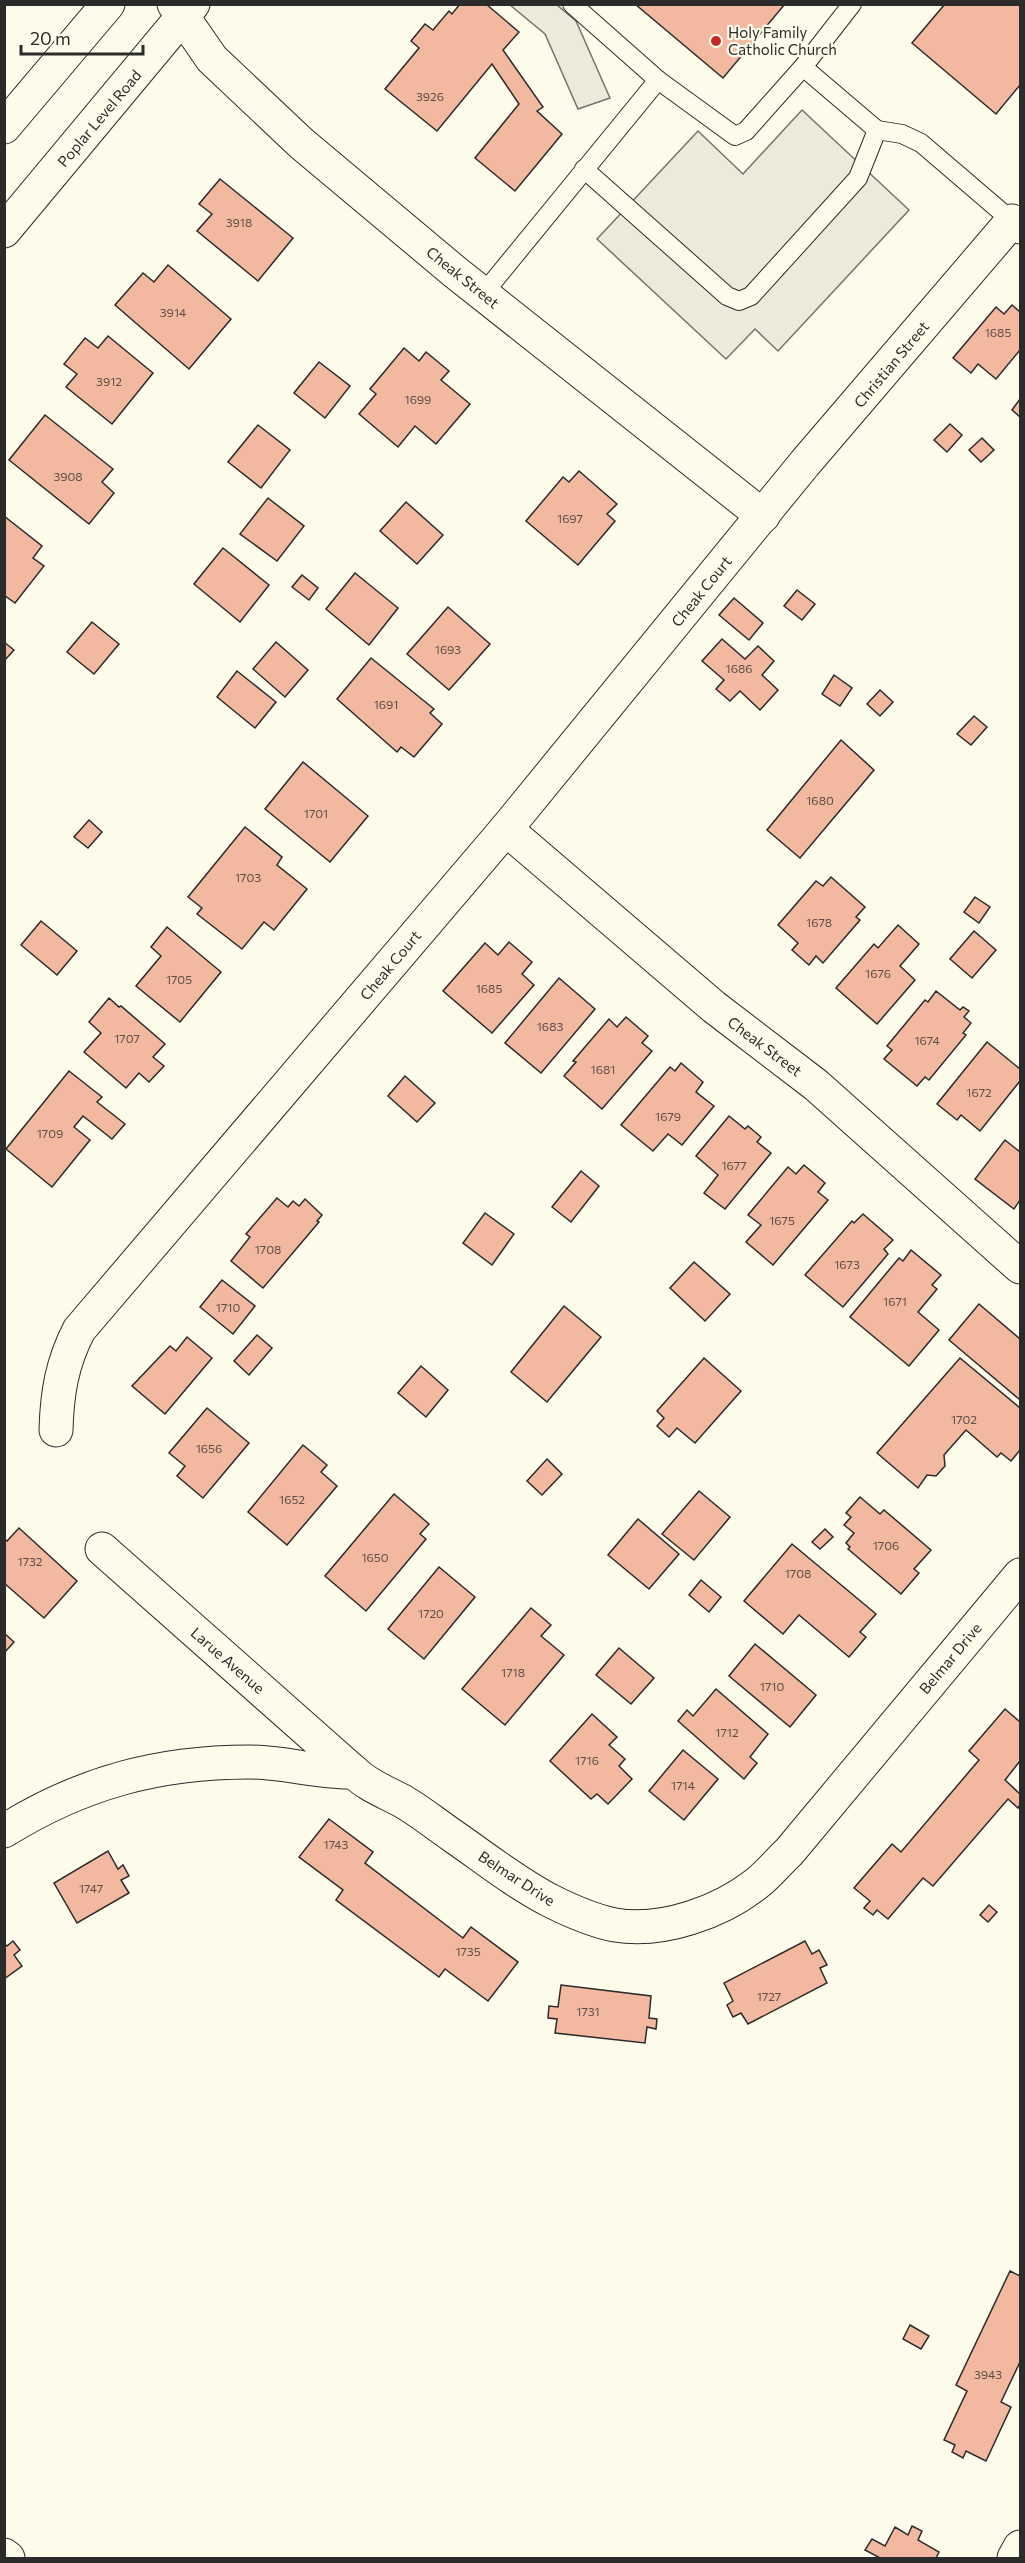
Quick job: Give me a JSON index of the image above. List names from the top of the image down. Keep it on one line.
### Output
{"streets":{"street":["Poplar Level Road","Cheak Street","Christian Street","Cheak Court","Belmar Drive","Larue Avenue"]},"crossings":[["Poplar Level Road","Cheak Street"],["Cheak Street","Christian Street"],["Cheak Street","Cheak Court"],["Christian Street","Cheak Court"],["Belmar Drive","Larue Avenue"]],"places":["Holy Family Catholic Church"],"house_numbers":["3926","3918","3914","1685","3912","1699","3908","1697","1693","1686","1691","1680","1701","1703","1678","1676","1705","1685","1683","1707","1674","1681","1672","1679","1709","1677","1675","1708","1673","1671","1710","1702","1656","1652","1706","1650","1732","1708","1720","1718","1710","1712","1716","1714","1743","1747","1735","1727","1731","3943"],"scale_bar":"20 m"}
